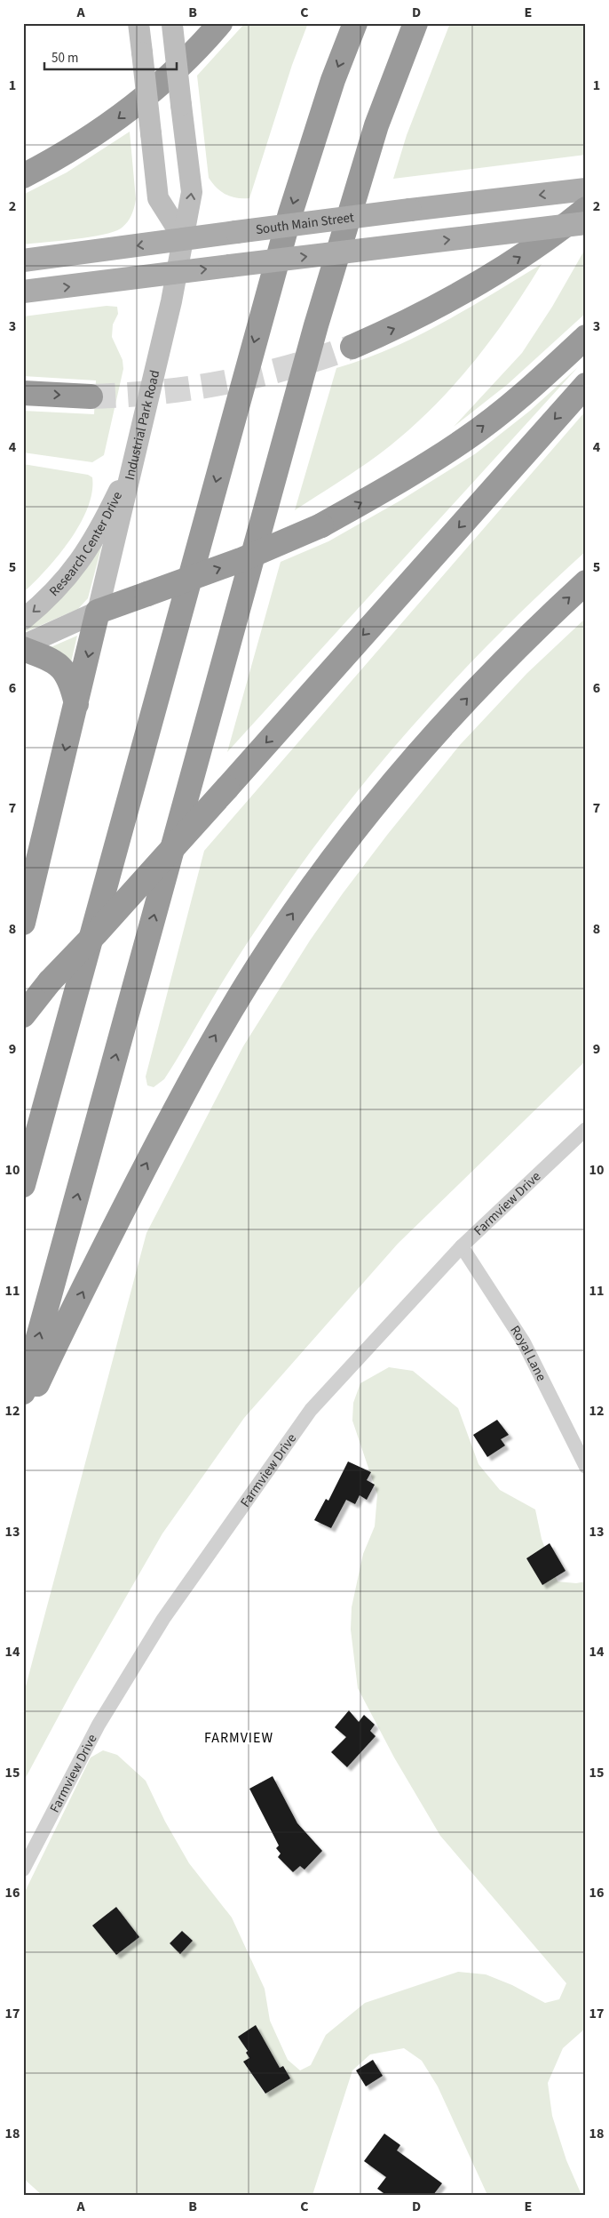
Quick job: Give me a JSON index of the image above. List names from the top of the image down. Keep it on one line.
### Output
{"streets":{"main road":["South Main Street","Industrial Park Road","Research Center Drive"],"street":["Farmview Drive","Royal Lane"]},"crossings":[["South Main Street","Industrial Park Road"],["Industrial Park Road","Research Center Drive"],["Farmview Drive","Royal Lane"]],"one_way":["Research Center Drive"],"districts":["FARMVIEW"],"scale_bar":"50 m","grid":{"columns":["A","B","C","D","E"],"rows":["1","2","3","4","5","6","7","8","9","10","11","12","13","14","15","16","17","18"]}}
